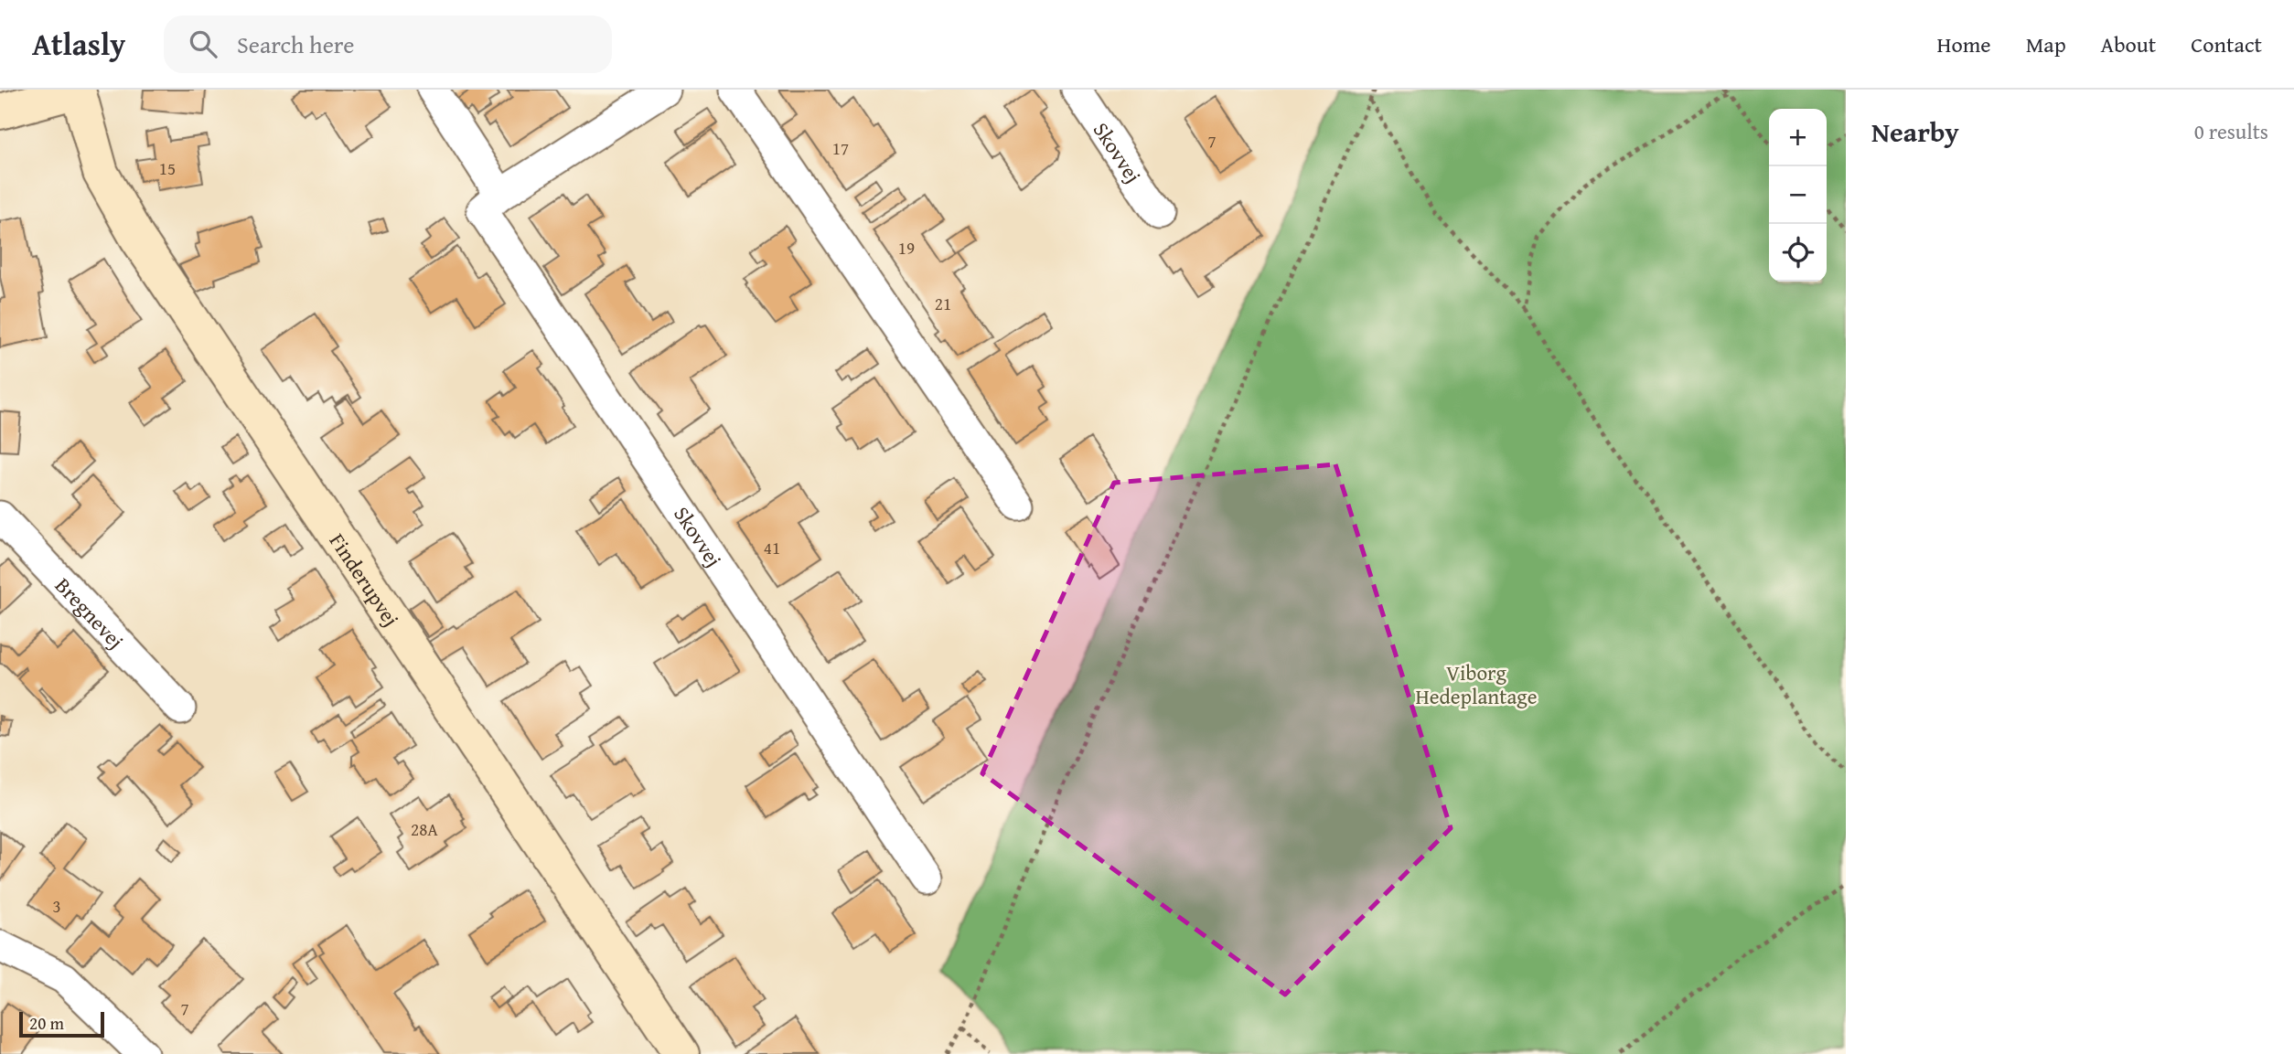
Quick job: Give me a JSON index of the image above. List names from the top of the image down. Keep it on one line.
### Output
{"streets":{"street":["Skovvej","Finderupvej","Bregnevej"]},"parks":["Viborg Hedeplantage"],"house_numbers":["7","17","15","19","21","41","28A","3","7"],"scale_bar":"20 m","page":{"header":"Atlasly","search":"Search here","nav":["Home","Map","About","Contact"],"heading":["Nearby","0 results"],"map_buttons":["+","−"],"scale":"20 m"}}
